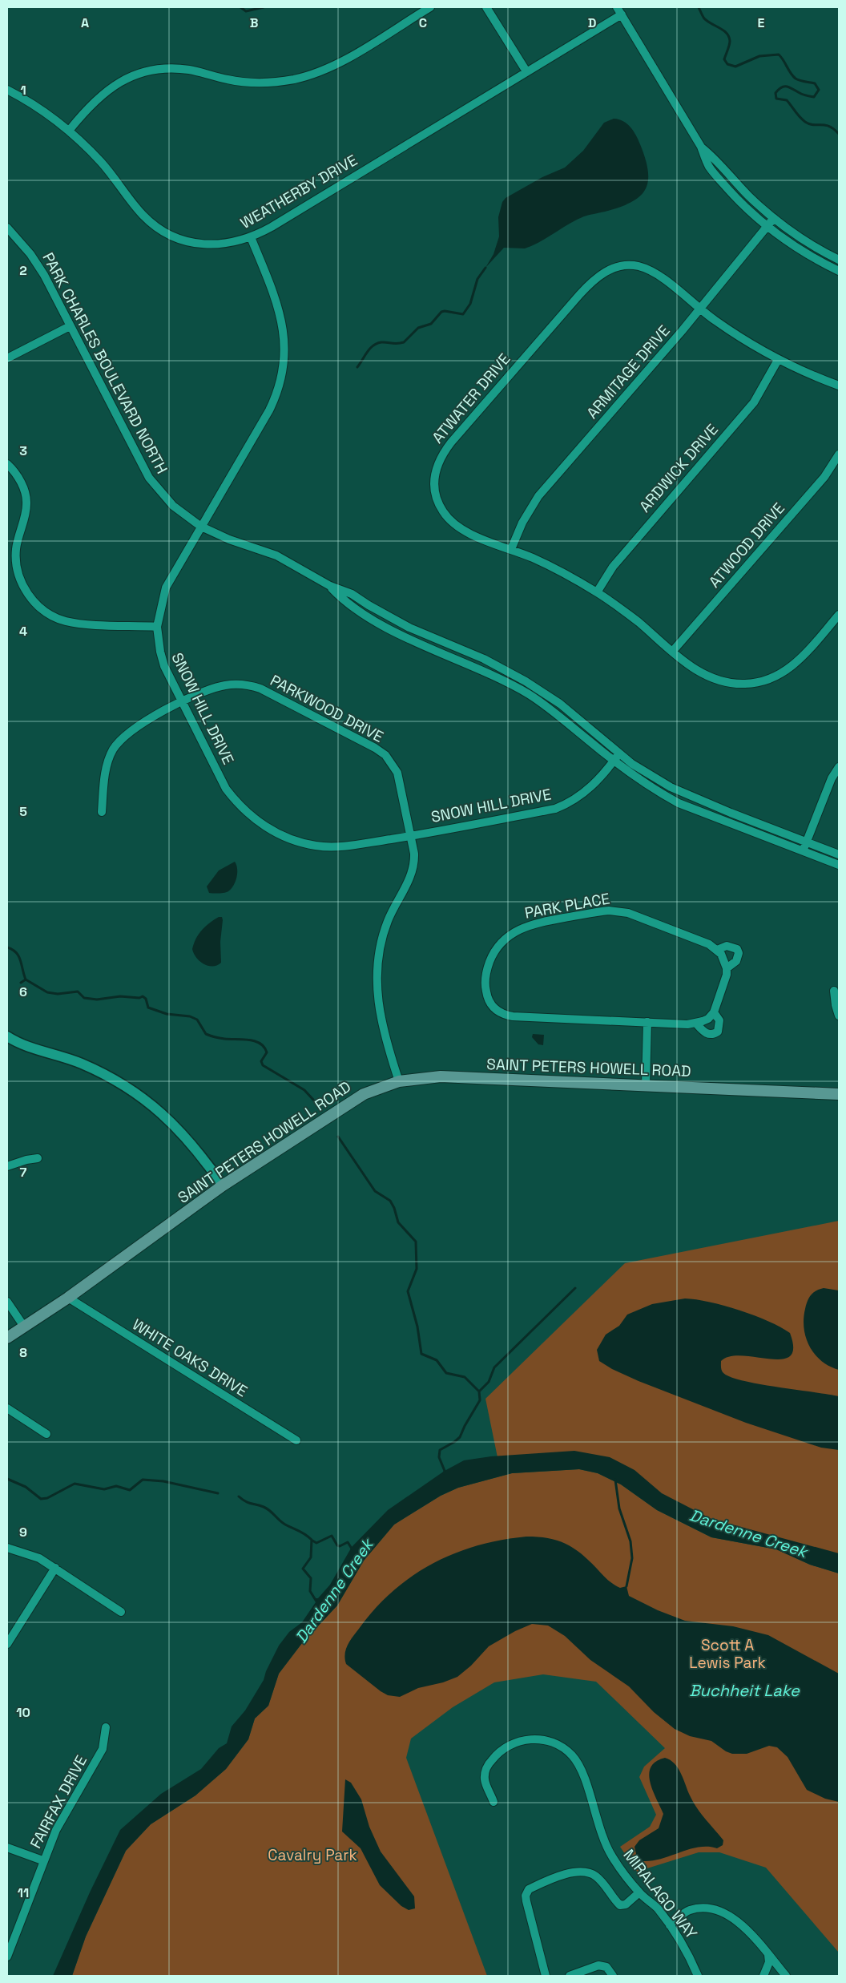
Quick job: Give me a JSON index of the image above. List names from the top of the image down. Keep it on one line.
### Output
{"streets":{"main road":["SAINT PETERS HOWELL ROAD"],"street":["WEATHERBY DRIVE","PARK CHARLES BOULEVARD NORTH","ARMITAGE DRIVE","ATWATER DRIVE","ARDWICK DRIVE","ATWOOD DRIVE","SNOW HILL DRIVE","PARKWOOD DRIVE","PARK PLACE","WHITE OAKS DRIVE","FAIRFAX DRIVE","MIRALAGO WAY"]},"crossings":[["WEATHERBY DRIVE","SNOW HILL DRIVE"],["PARK CHARLES BOULEVARD NORTH","SNOW HILL DRIVE"],["ARMITAGE DRIVE","ATWATER DRIVE"],["ATWATER DRIVE","ARDWICK DRIVE"],["ATWATER DRIVE","ATWOOD DRIVE"],["SNOW HILL DRIVE","PARKWOOD DRIVE"],["PARKWOOD DRIVE","SAINT PETERS HOWELL ROAD"],["SAINT PETERS HOWELL ROAD","WHITE OAKS DRIVE"]],"water":["Dardenne Creek","Buchheit Lake"],"parks":["Scott A Lewis Park","Cavalry Park"],"grid":{"columns":["A","B","C","D","E"],"rows":["1","2","3","4","5","6","7","8","9","10","11"]}}
